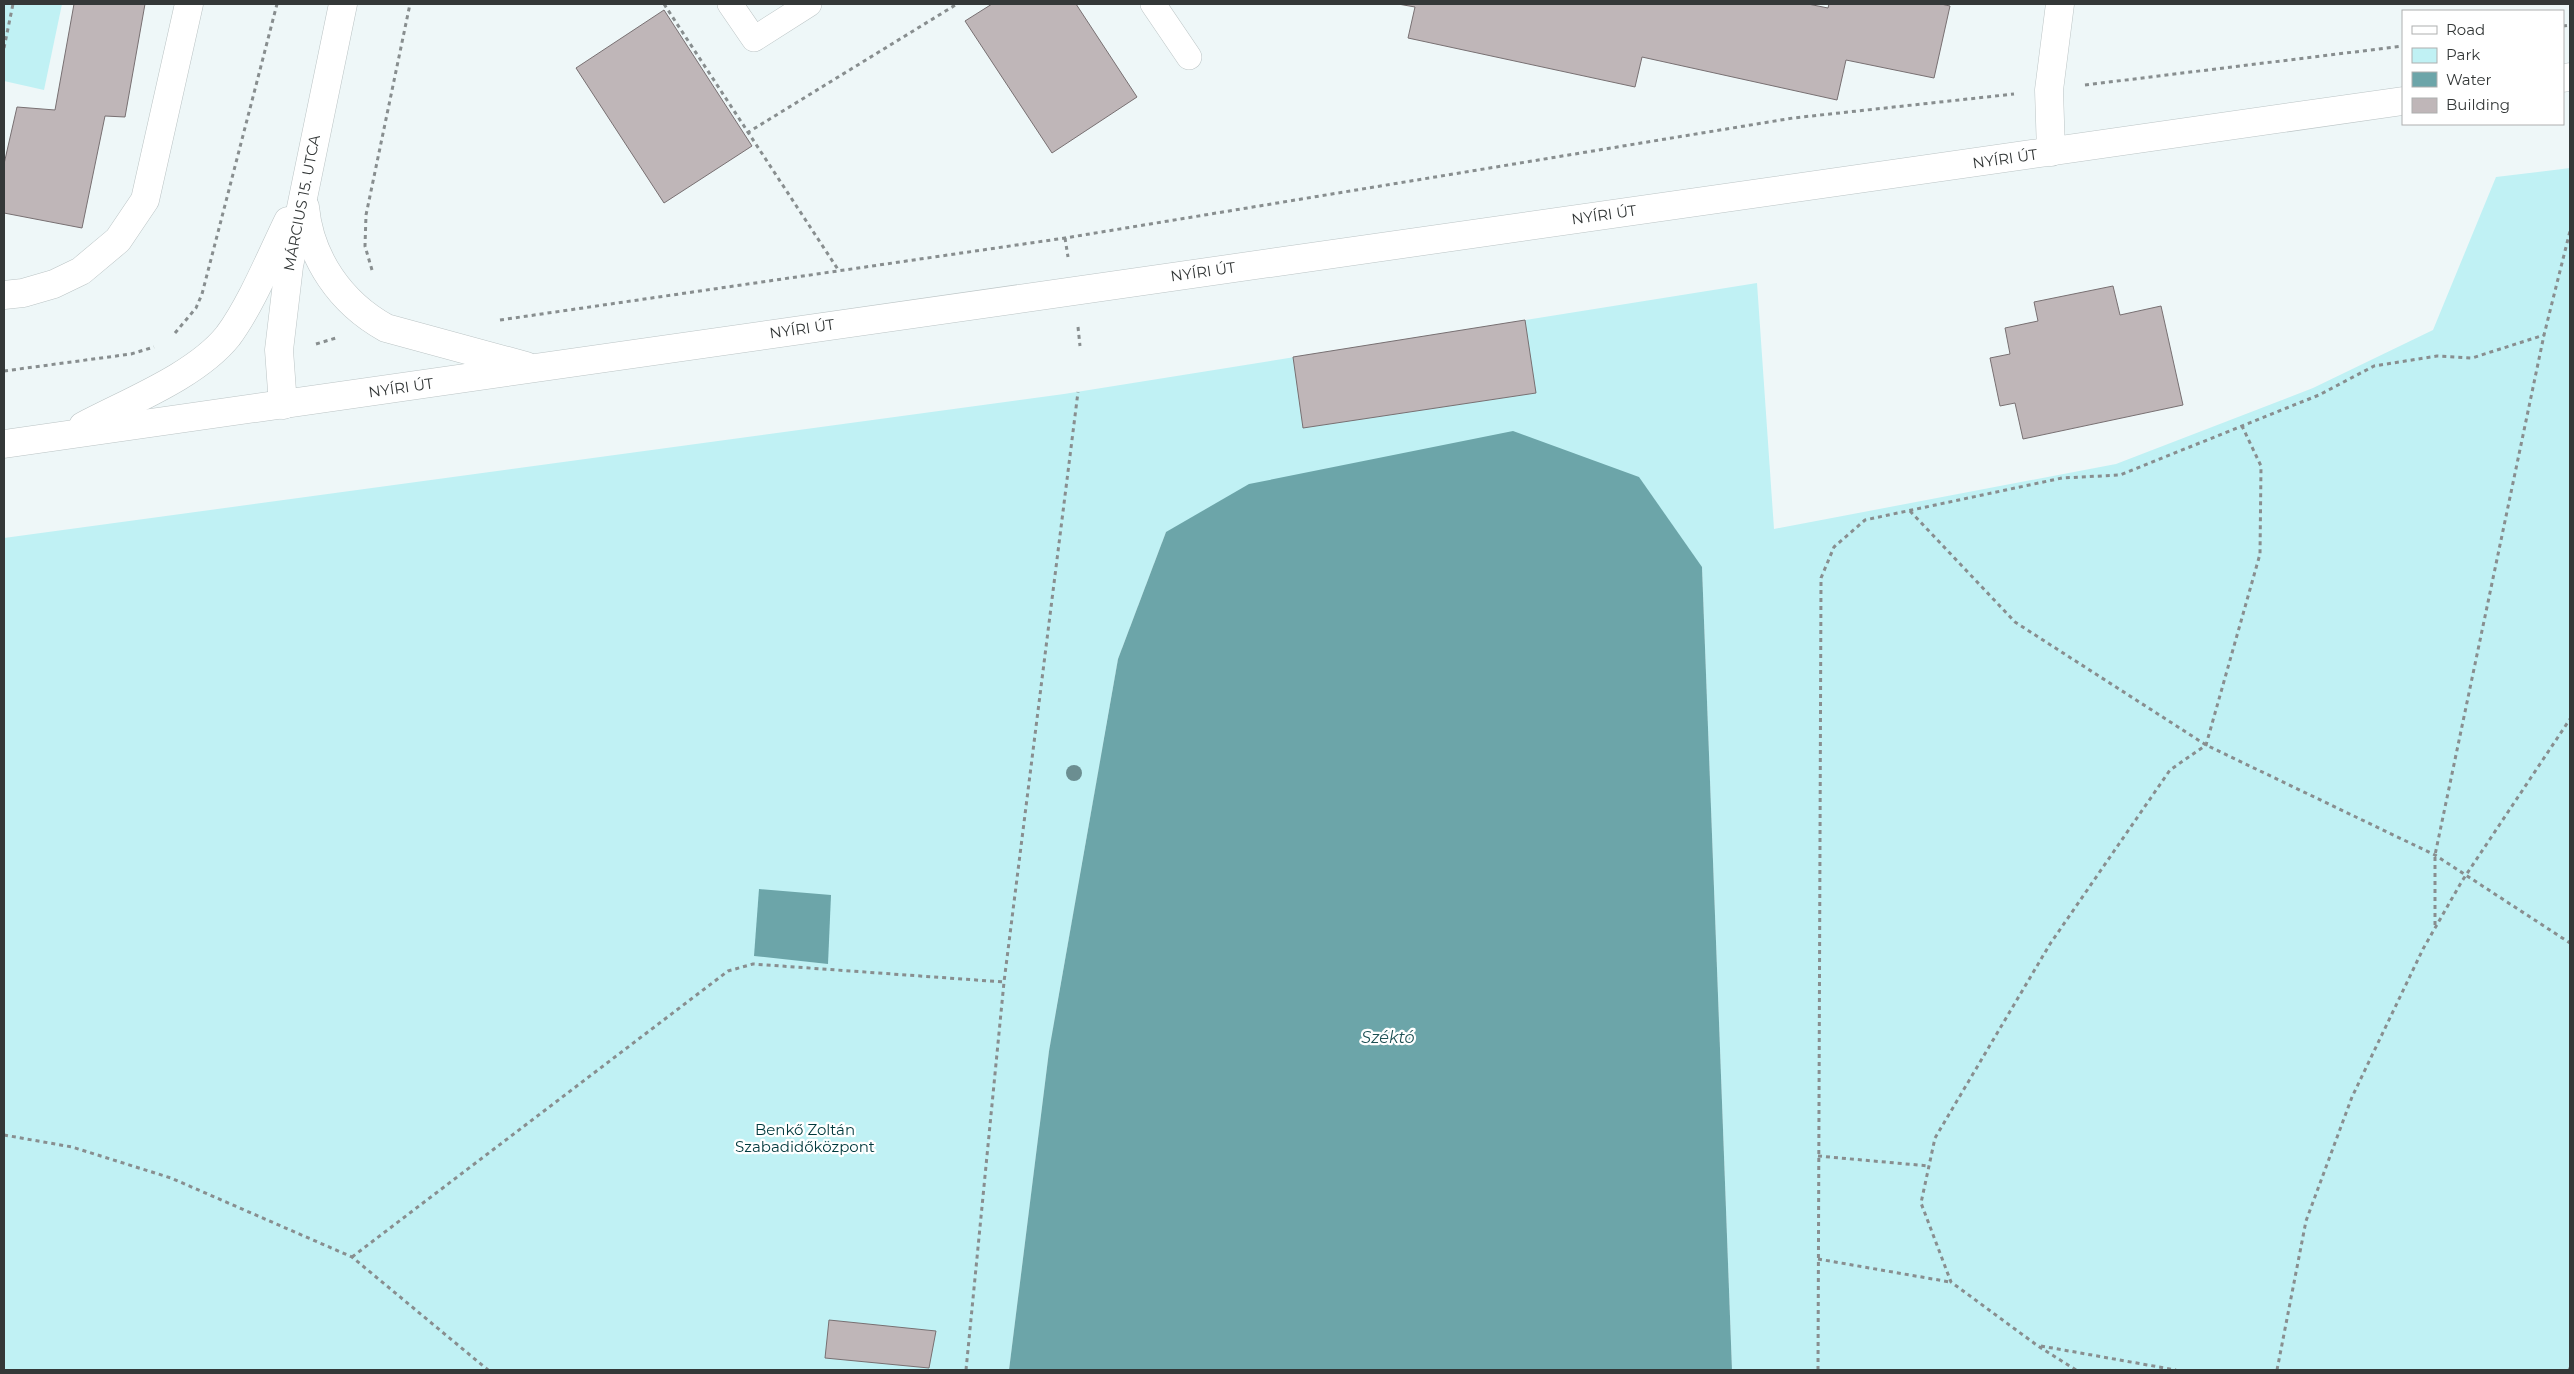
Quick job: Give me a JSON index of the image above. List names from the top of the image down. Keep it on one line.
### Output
{"streets":{"street":["NYÍRI ÚT","MÁRCIUS 15. UTCA"]},"crossings":[["NYÍRI ÚT","MÁRCIUS 15. UTCA"]],"water":["Széktó"],"parks":["Benkő Zoltán Szabadidőközpont"],"legend":["Road","Park","Water","Building"]}
